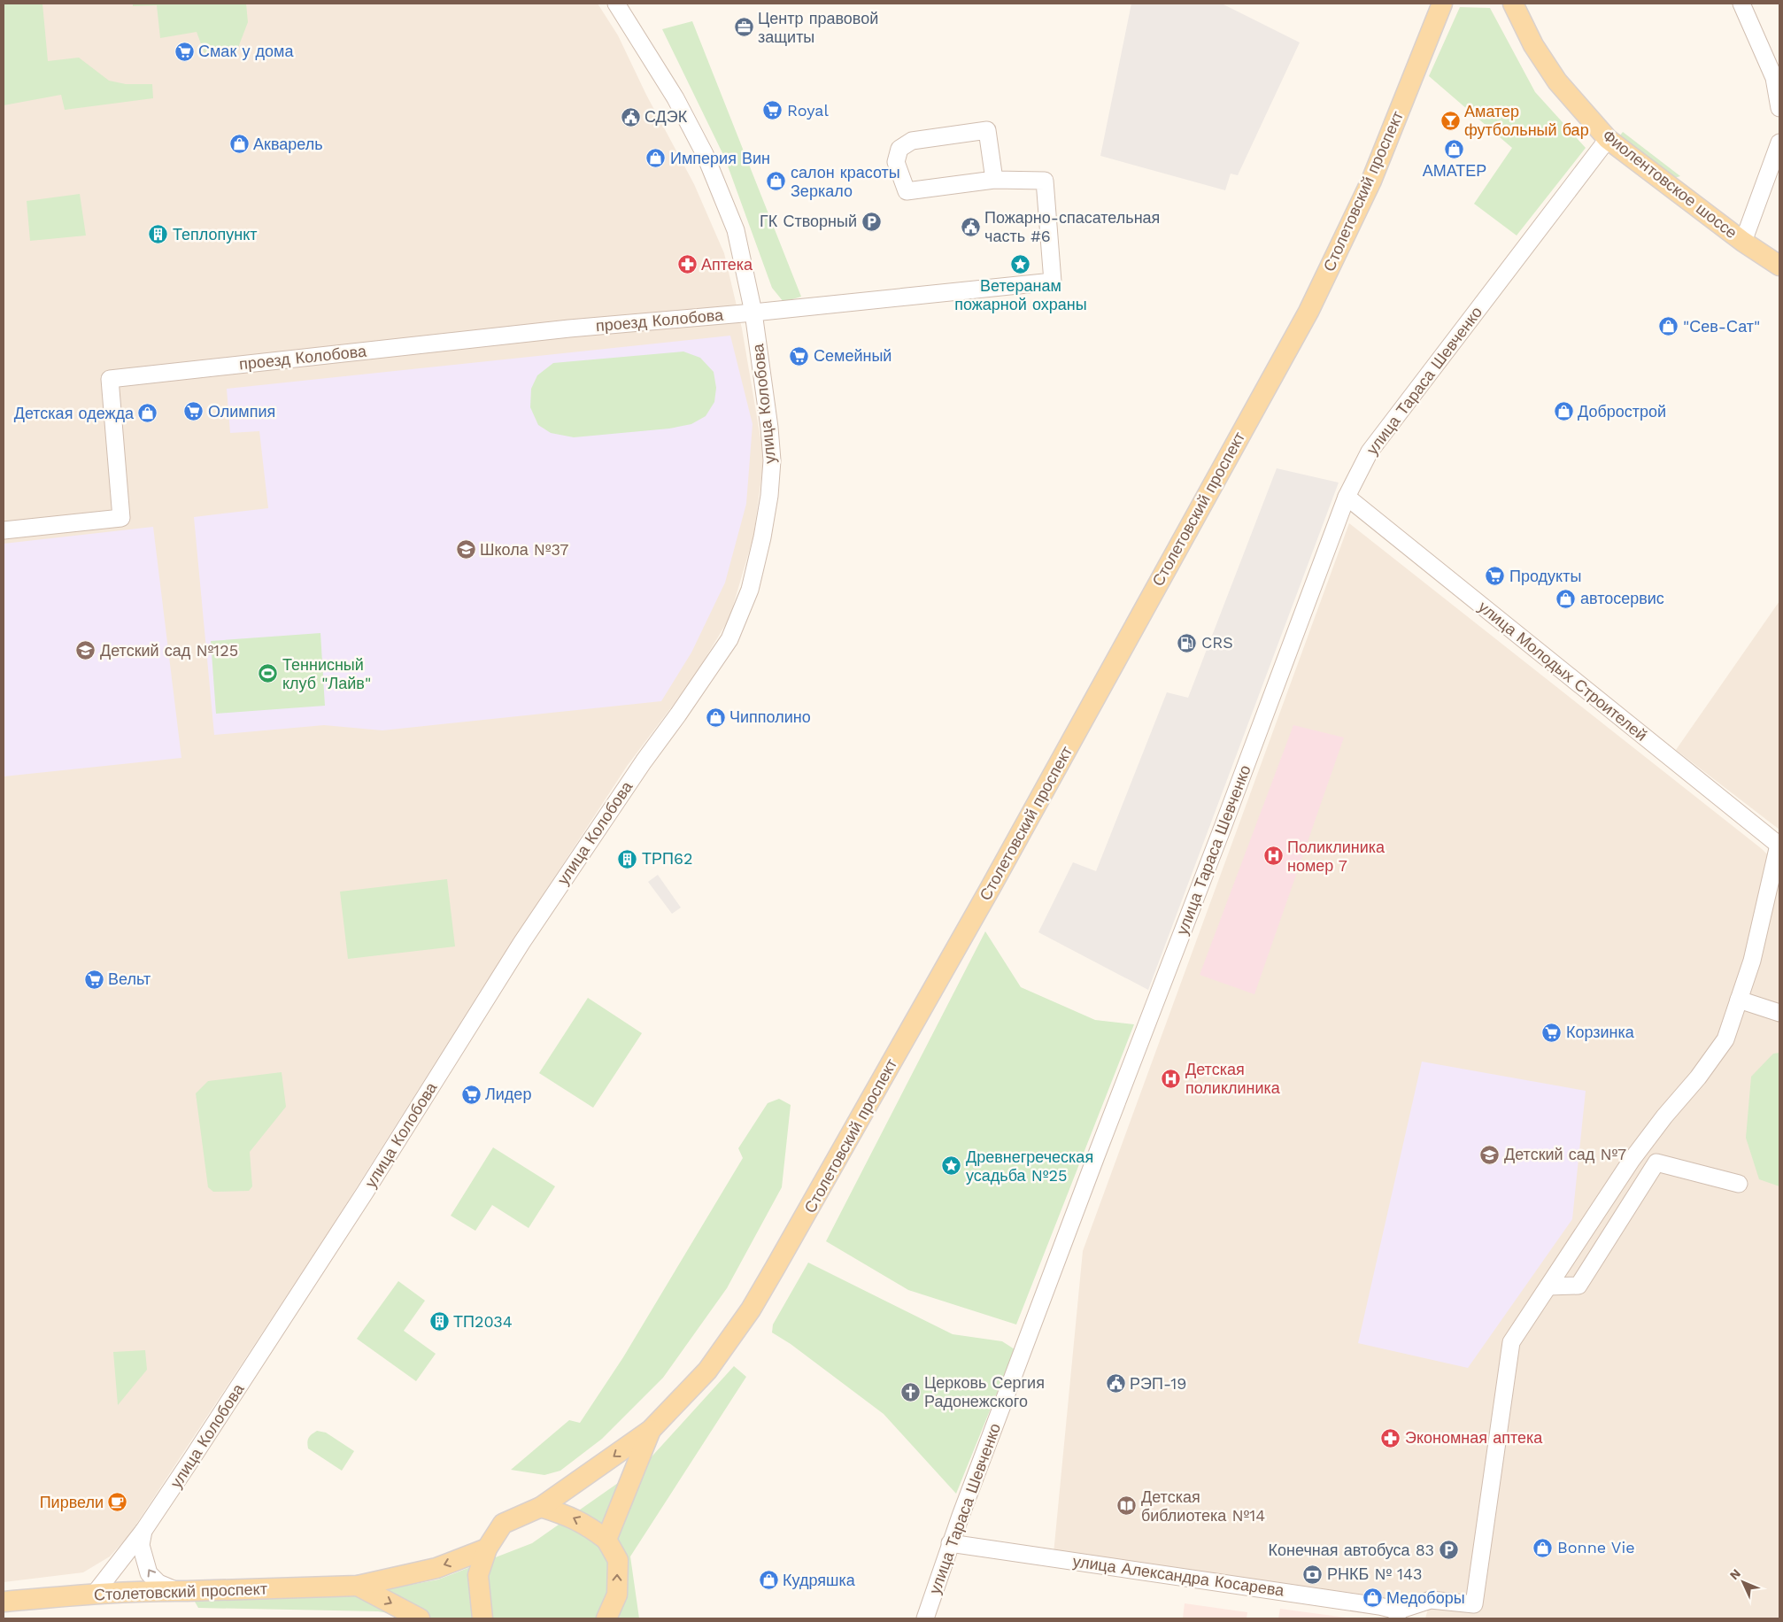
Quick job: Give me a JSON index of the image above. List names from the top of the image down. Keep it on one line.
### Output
{"streets":{"main road":["Фиолентовское шоссе","Столетовский проспект"],"street":["проезд Колобова","улица Тараса Шевченко","улица Колобова","улица Молодых Строителей","улица Александра Косарева"]},"crossings":[["Фиолентовское шоссе","улица Тараса Шевченко"],["Столетовский проспект","улица Колобова"],["проезд Колобова","улица Колобова"],["улица Тараса Шевченко","улица Молодых Строителей"],["улица Тараса Шевченко","улица Александра Косарева"]],"places":{"office":["Центр правовой защиты"],"supermarket":["Смак у дома","Royal","Семейный","Олимпия","Продукты","Вельт","Корзинка","Лидер"],"public building":["СДЭК","Пожарно-спасательная часть #6","РЭП-19"],"bar":["Аматер футбольный бар"],"shop":["Акварель","АМАТЕР","Империя Вин","салон красоты Зеркало","\"Сев-Сат\"","Добрострой","Детская одежда","автосервис","Чипполино","Bonne Vie","Кудряшка","Медоборы"],"parking":["ГК Створный","Конечная автобуса 83"],"building":["Теплопункт","ТРП62","ТП2034"],"place":["Ветеранам пожарной охраны","Древнегреческая усадьба №25"],"pharmacy":["Аптека","Экономная аптека"],"school or university":["Школа №37","Детский сад №125","Детский сад №7"],"fuel station":["CRS"],"sports":["Теннисный клуб \"Лайв\""],"hospital":["Поликлиника номер 7","Детская поликлиника"],"church":["Церковь Сергия Радонежского"],"cafe":["Пирвели"],"library":["Детская библиотека №14"],"bank":["РНКБ № 143"]},"north":"top left"}
